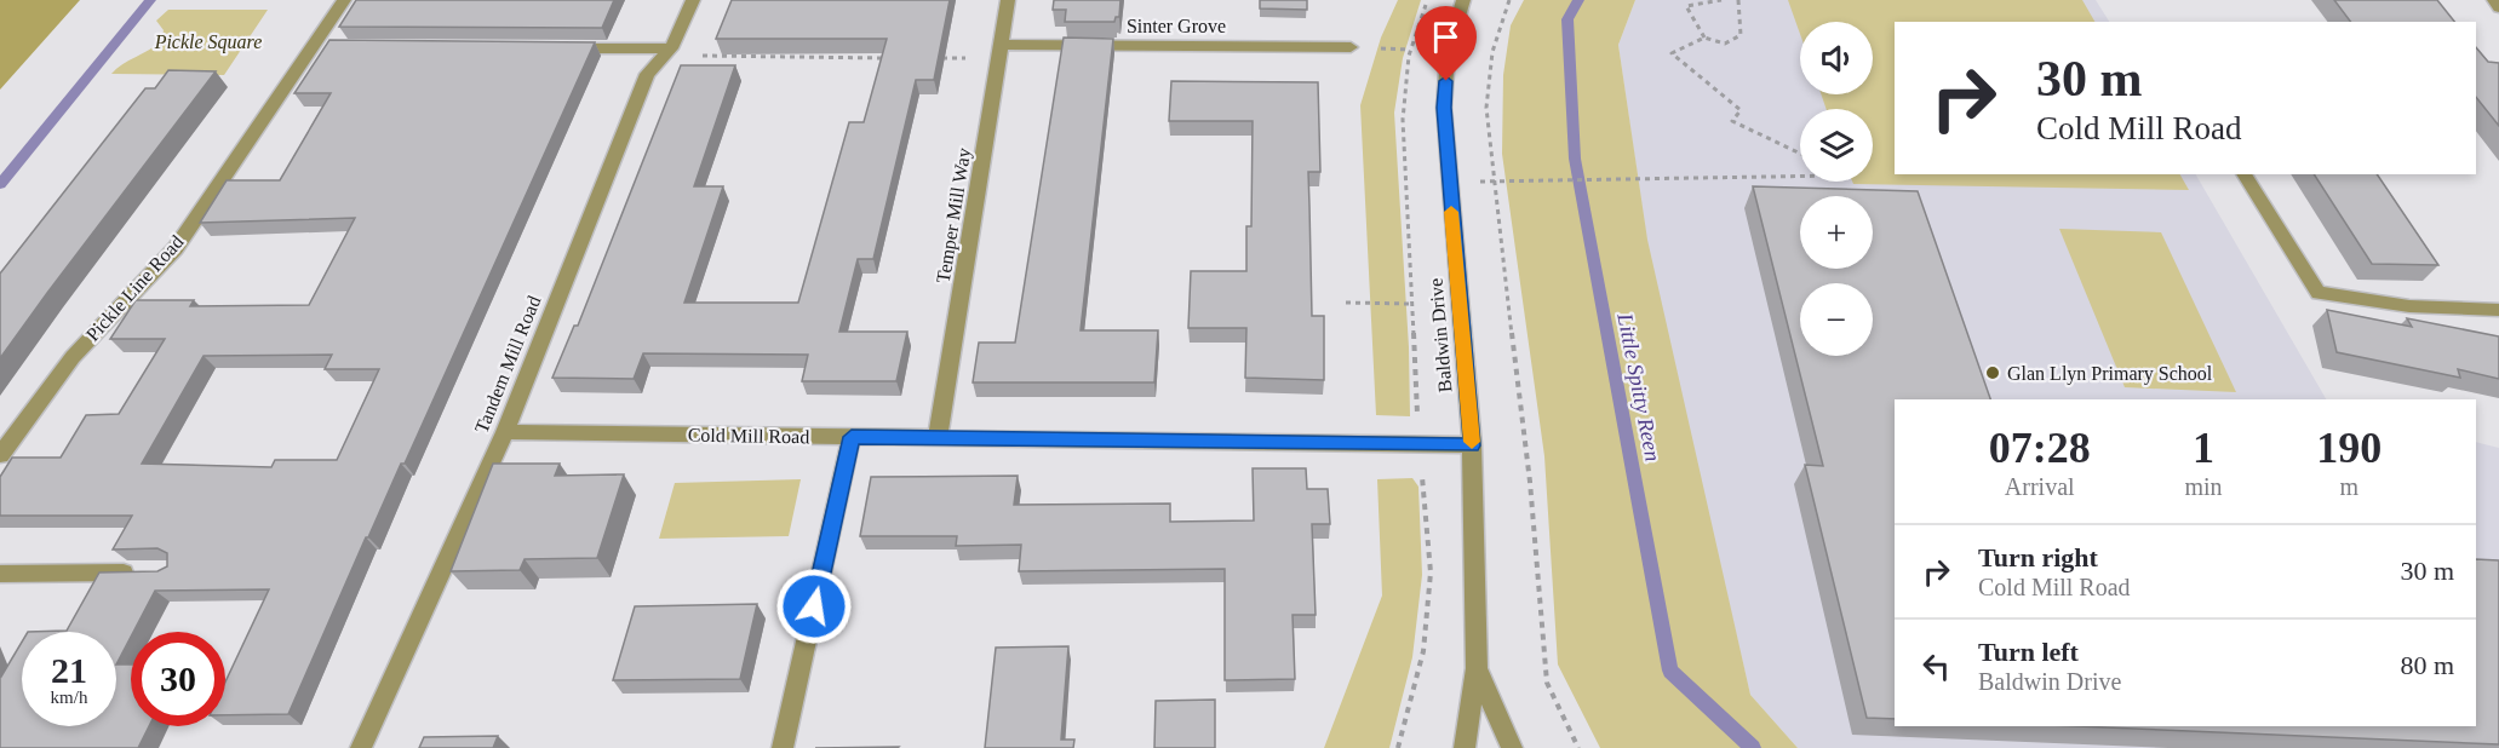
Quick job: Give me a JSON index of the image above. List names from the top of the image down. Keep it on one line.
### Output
{"streets":{"street":["Sinter Grove","Temper Mill Way","Pickle Line Road","Baldwin Drive","Tandem Mill Road","Cold Mill Road"]},"crossings":[["Sinter Grove","Temper Mill Way"],["Temper Mill Way","Cold Mill Road"],["Baldwin Drive","Cold Mill Road"],["Tandem Mill Road","Cold Mill Road"]],"water":["Little Spitty Reen"],"parks":["Pickle Square"],"places":["Glan Llyn Primary School"],"page":{"map_buttons":["+","−"],"turn":["30 m","Cold Mill Road"],"eta":["07:28","Arrival","1","min","190","m"],"list":[{"name":"Turn right","note":"Cold Mill Road","value":"30 m"},{"name":"Turn left","note":"Baldwin Drive","value":"80 m"}],"speed":"21 km/h","limit":"30"}}
